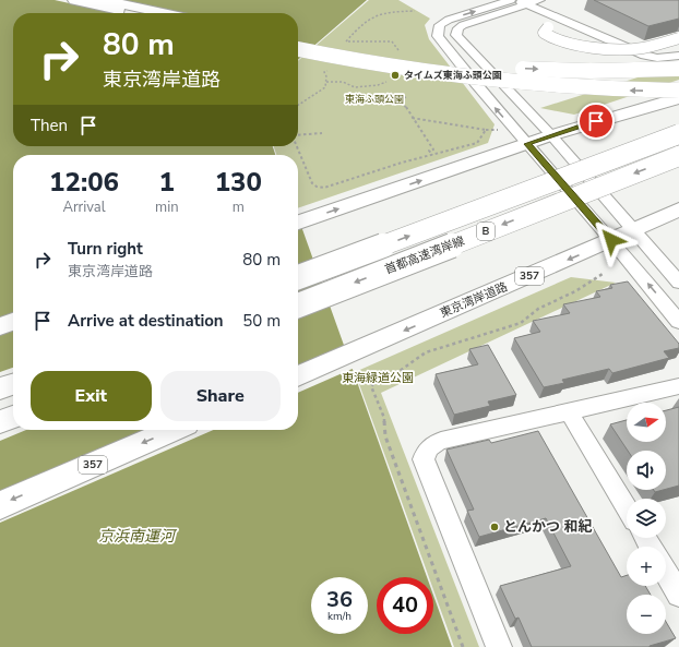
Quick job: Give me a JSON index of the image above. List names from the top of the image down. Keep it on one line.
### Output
{"streets":{"highway":["B","首都高速湾岸線","357","東京湾岸道路"]},"water":["京浜南運河"],"parks":["東海ふ頭公園","東海緑道公園"],"places":["タイムズ東海ふ頭公園","とんかつ 和紀"],"north":"right","page":{"turn":["80 m","東京湾岸道路"],"then":"Then","eta":["12:06","Arrival","1","min","130","m"],"list":[{"name":"Turn right","note":"東京湾岸道路","value":"80 m"},{"name":"Arrive at destination","value":"50 m"}],"buttons":["Exit","Share"],"map_buttons":["+","−"],"speed":"36 km/h","limit":"40"}}
